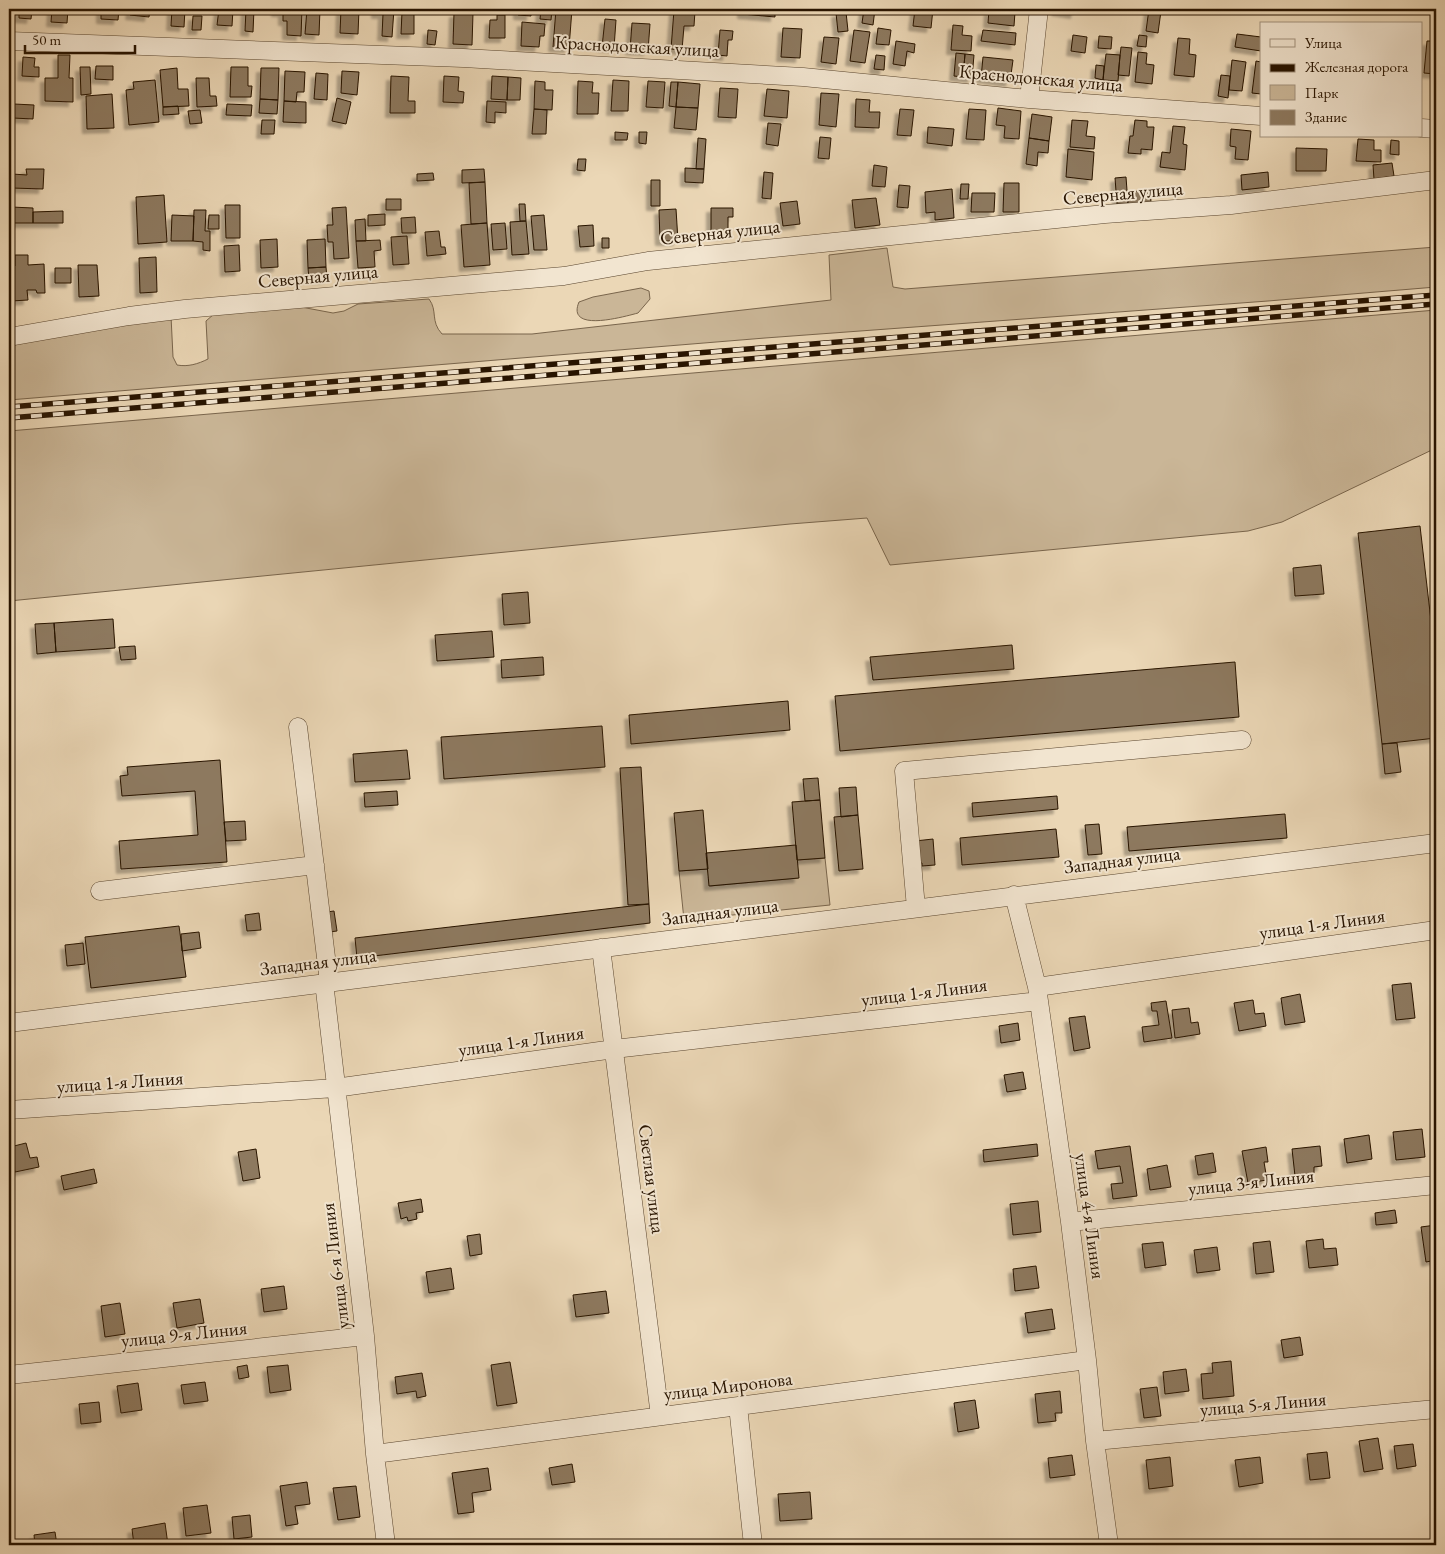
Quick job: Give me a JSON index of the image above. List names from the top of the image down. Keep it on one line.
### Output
{"streets":{"street":["Краснодонская улица","Северная улица","Западная улица","улица 1-я Линия","Светлая улица","улица 3-я Линия","улица 4-я Линия","улица 6-я Линия","улица 9-я Линия","улица Миронова","улица 5-я Линия"]},"crossings":[["Западная улица","Светлая улица"],["Западная улица","улица 4-я Линия"],["Западная улица","улица 6-я Линия"],["улица 1-я Линия","Светлая улица"],["улица 1-я Линия","улица 4-я Линия"],["улица 1-я Линия","улица 6-я Линия"],["Светлая улица","улица Миронова"],["улица 3-я Линия","улица 4-я Линия"],["улица 4-я Линия","улица Миронова"],["улица 4-я Линия","улица 5-я Линия"],["улица 6-я Линия","улица 9-я Линия"],["улица 6-я Линия","улица Миронова"]],"legend":["Улица","Железная дорога","Парк","Здание"],"scale_bar":"50 m"}
